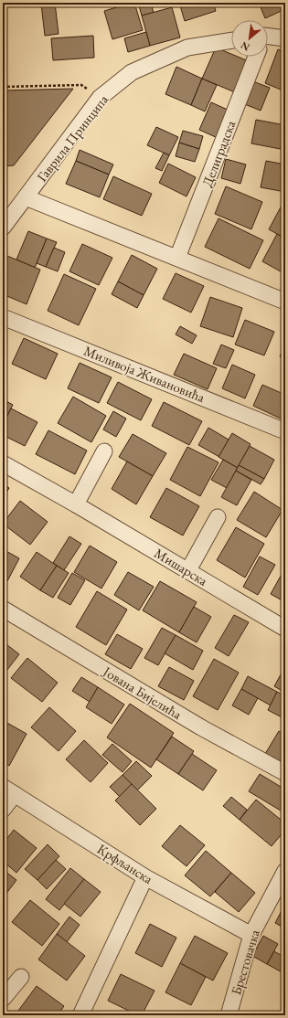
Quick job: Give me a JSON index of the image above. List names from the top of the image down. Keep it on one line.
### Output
{"streets":{"street":["Гаврила Принципа","Делиградска","Миливоја Живановића","Мишарска","Јована Бијелића","Крфљанска","Брестовачка"]},"crossings":[["Крфљанска","Брестовачка"]],"north":"bottom left"}
